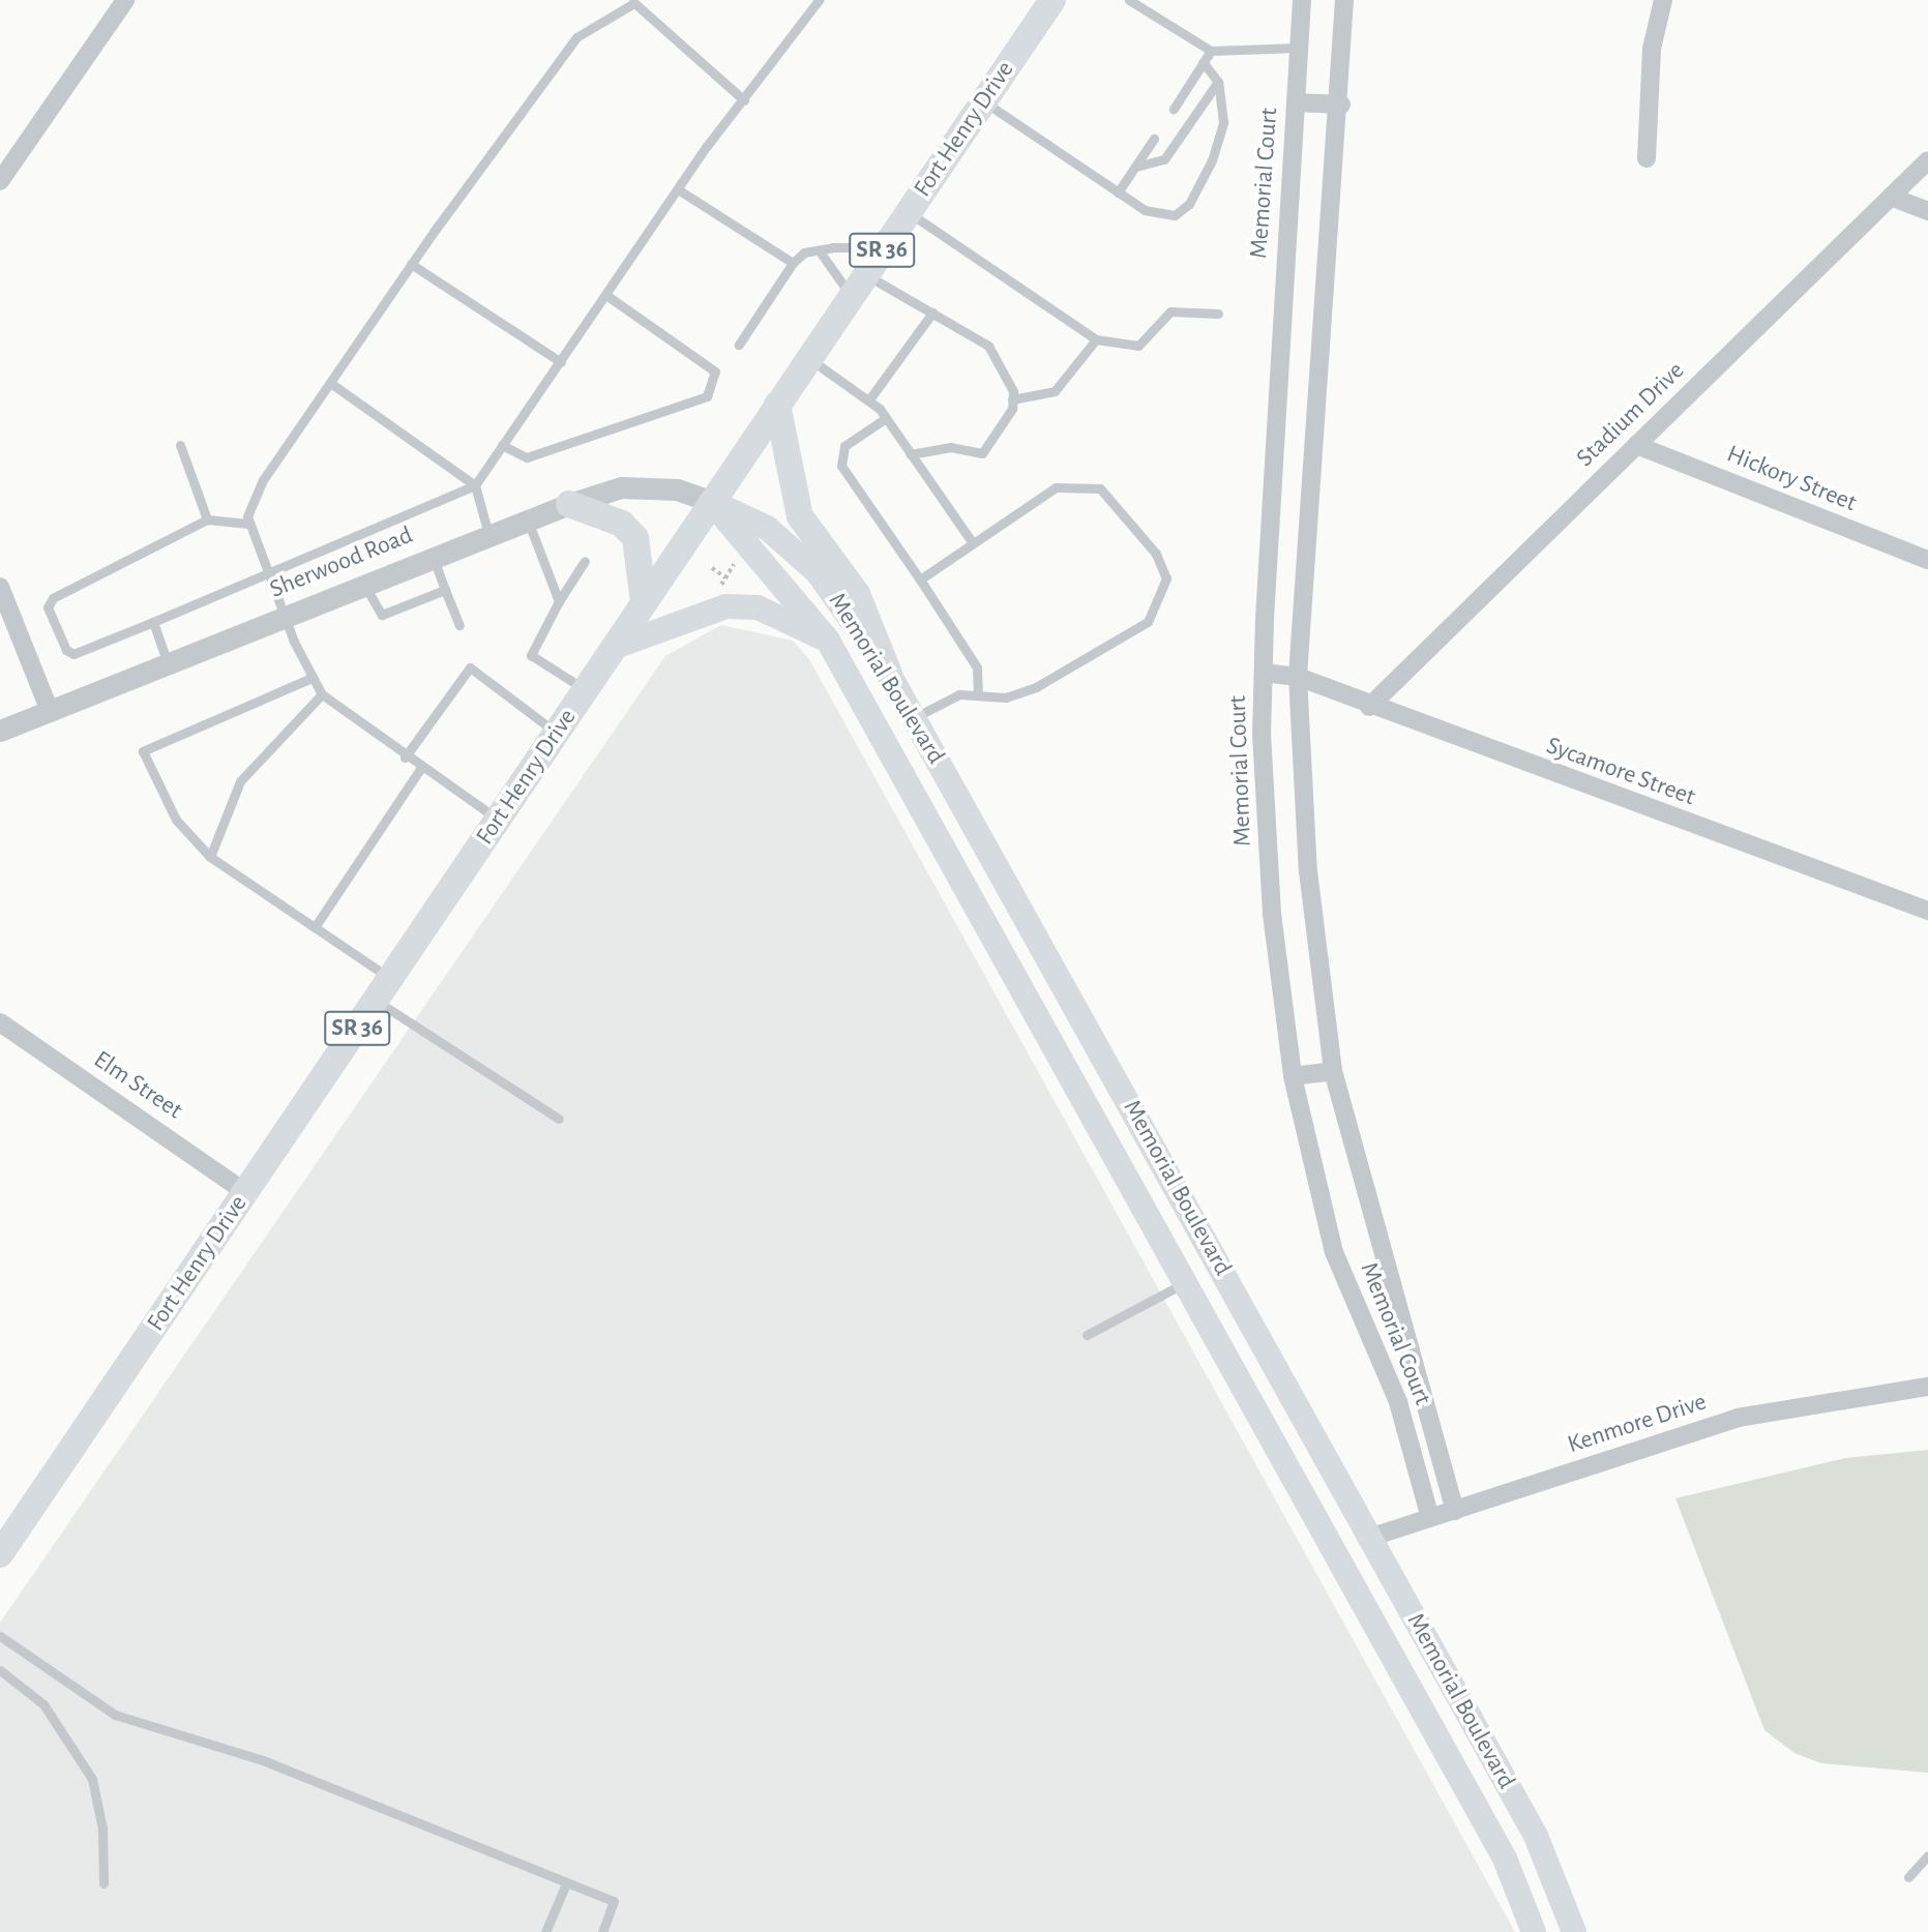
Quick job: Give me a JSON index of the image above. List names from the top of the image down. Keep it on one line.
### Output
{"streets":{"main road":["Fort Henry Drive","SR 36","Memorial Boulevard"],"street":["Memorial Court","Stadium Drive","Hickory Street","Sherwood Road","Sycamore Street","Elm Street","Kenmore Drive"]},"crossings":[["Fort Henry Drive","Sherwood Road"],["Fort Henry Drive","Memorial Boulevard"],["Fort Henry Drive","Elm Street"],["Memorial Court","Sycamore Street"],["Memorial Court","Kenmore Drive"],["Stadium Drive","Hickory Street"],["Stadium Drive","Sycamore Street"],["Sherwood Road","Memorial Boulevard"],["Memorial Boulevard","Kenmore Drive"]]}
